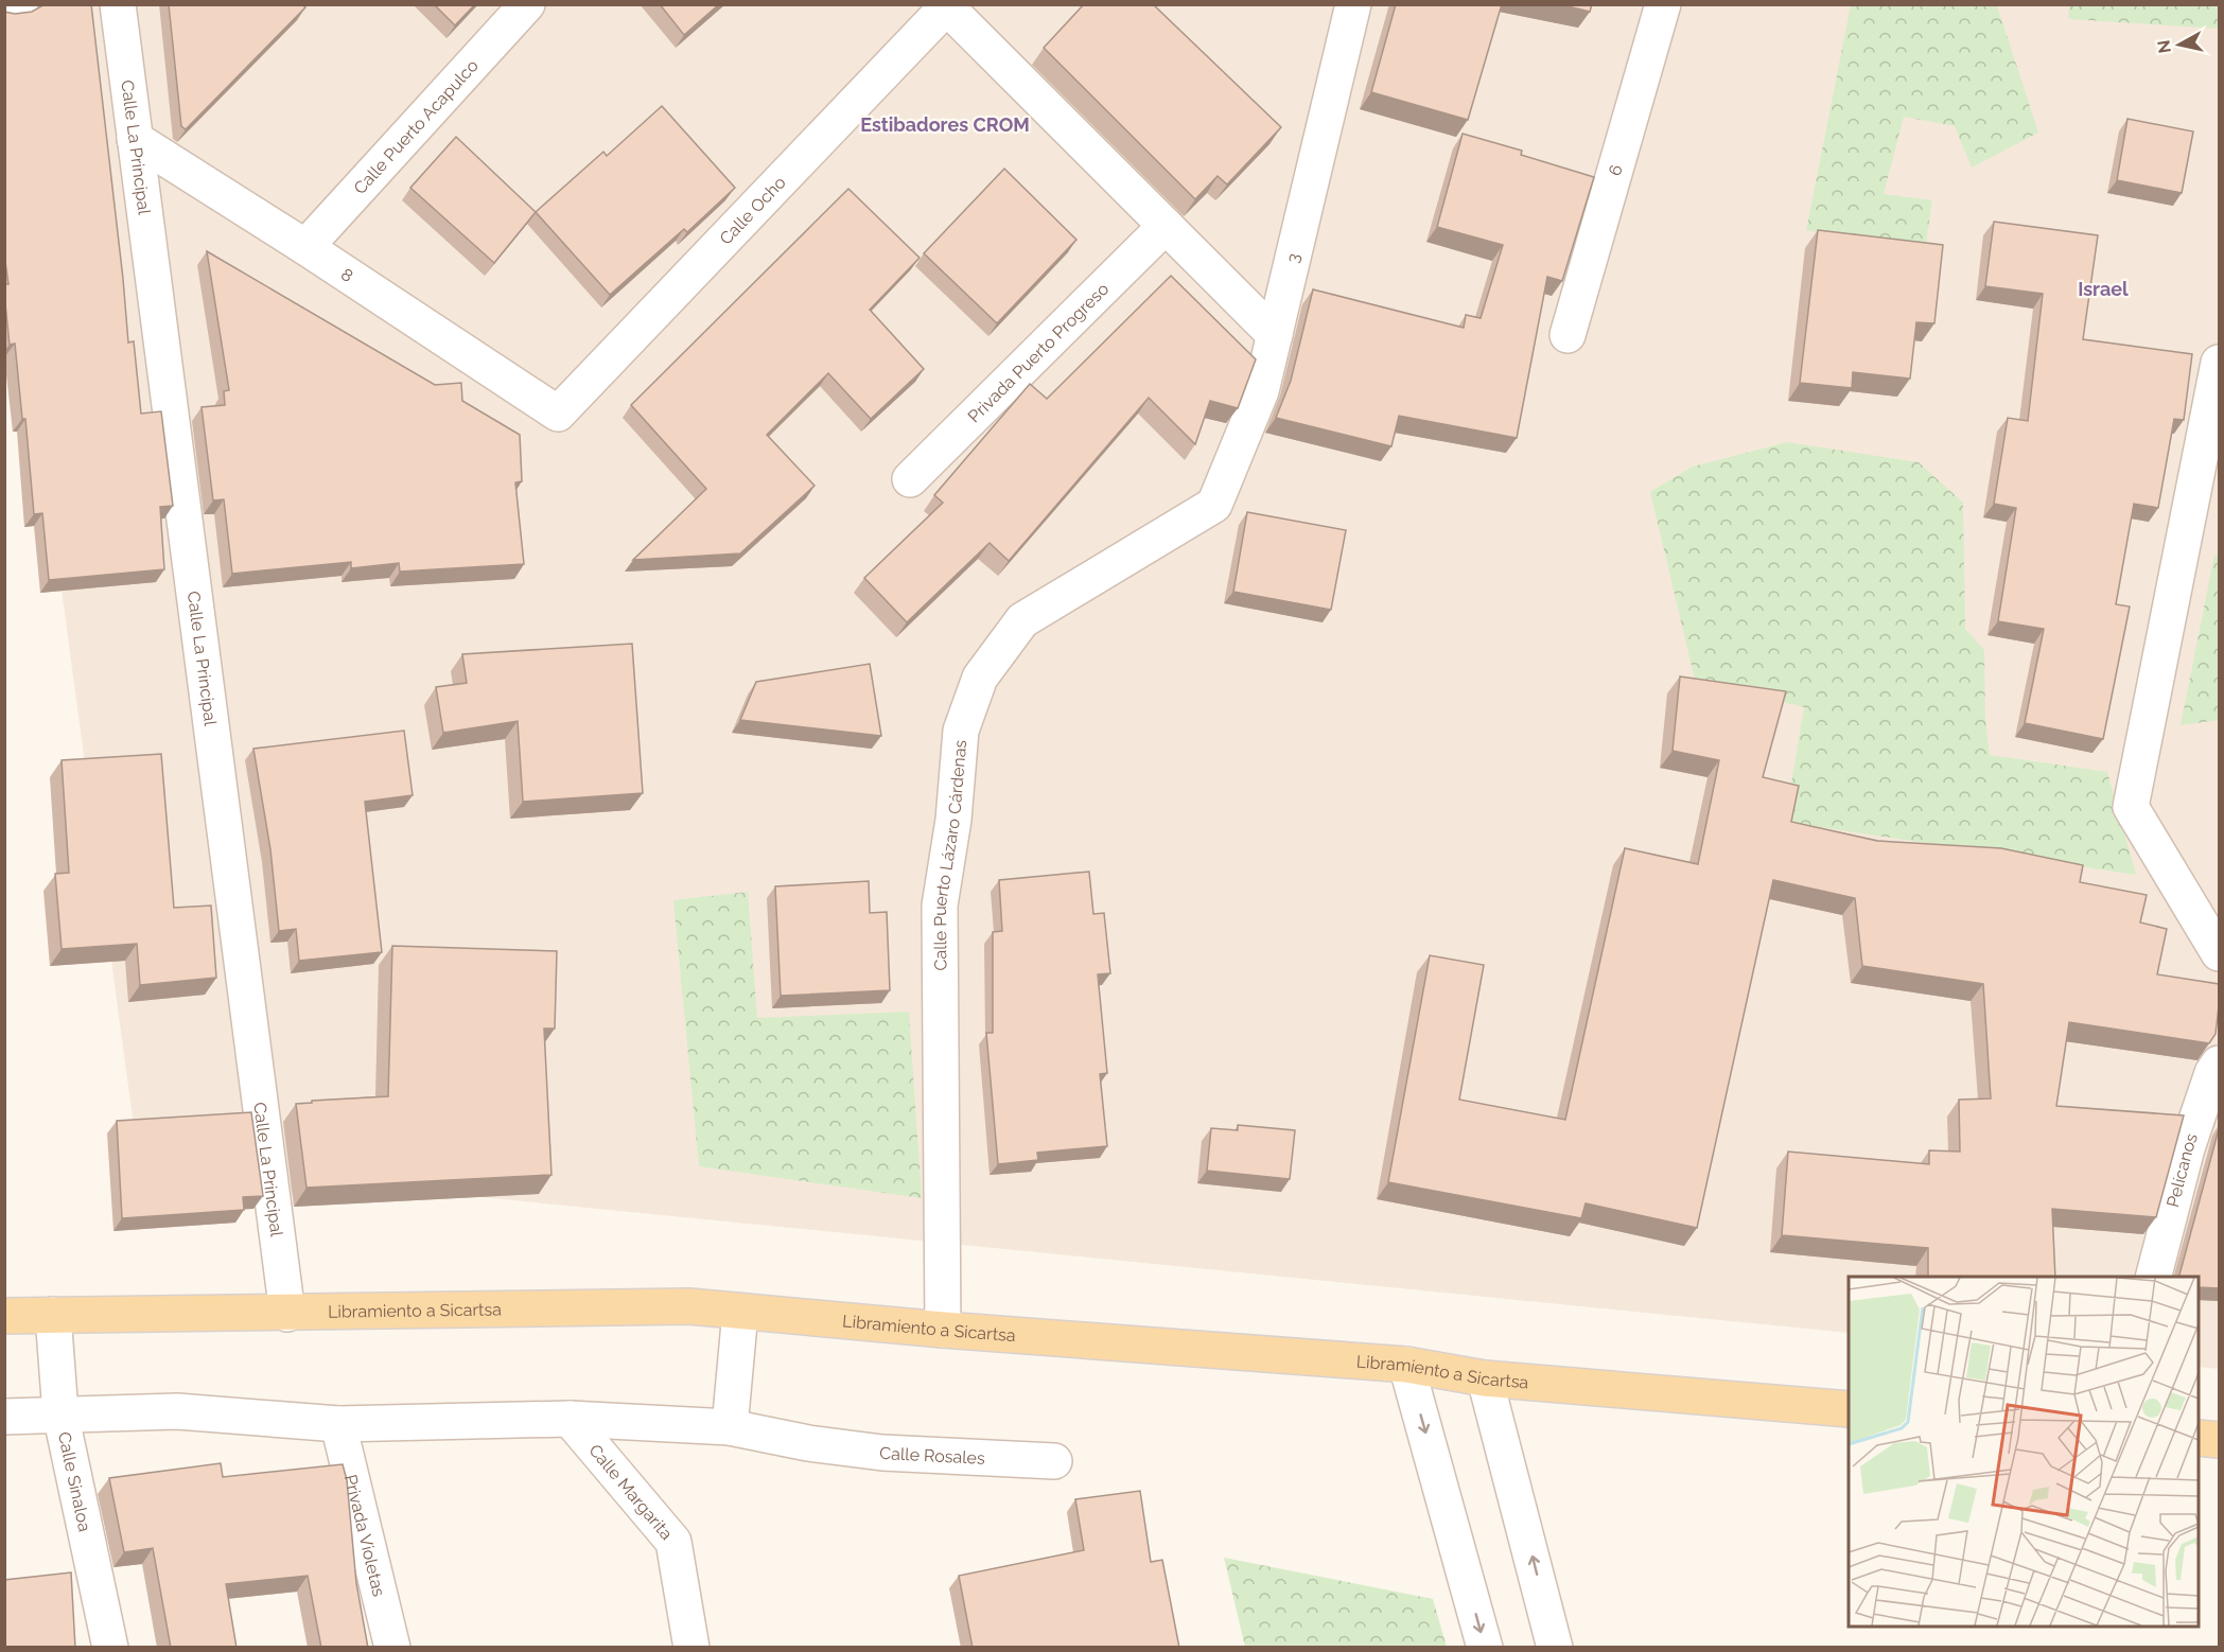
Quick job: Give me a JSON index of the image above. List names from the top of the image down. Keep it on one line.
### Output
{"streets":{"main road":["Libramiento a Sicartsa"],"street":["Calle Puerto Acapulco","Calle La Principal","6","Calle Ocho","3","8","Privada Puerto Progreso","Calle Puerto Lázaro Cárdenas","Pelícanos","Calle Rosales","Calle Sinaloa","Calle Margarita","Privada Violetas"]},"crossings":[["Calle Puerto Acapulco","8"],["Calle La Principal","8"],["Calle La Principal","Libramiento a Sicartsa"],["Calle Ocho","8"],["3","Calle Puerto Lázaro Cárdenas"],["Calle Puerto Lázaro Cárdenas","Libramiento a Sicartsa"],["Libramiento a Sicartsa","Calle Sinaloa"],["Calle Rosales","Calle Sinaloa"],["Calle Rosales","Calle Margarita"],["Calle Rosales","Privada Violetas"]],"districts":["Estibadores CROM","Israel"],"north":"left"}
